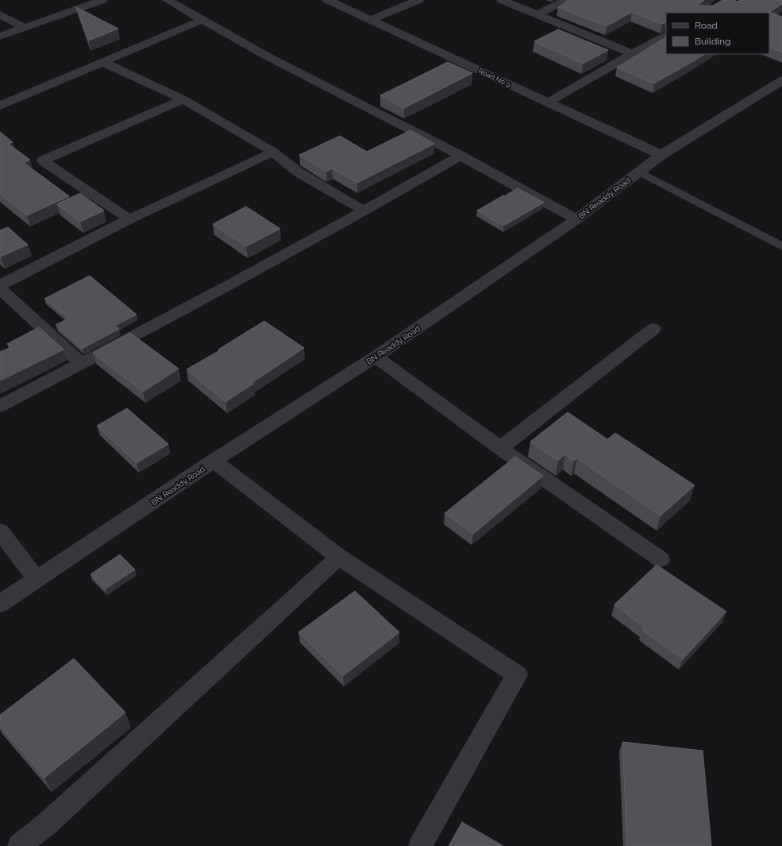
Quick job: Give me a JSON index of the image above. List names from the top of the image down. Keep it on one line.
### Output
{"streets":{"street":["Road No 9","BN Readdy Road"]},"crossings":[["Road No 9","BN Readdy Road"]],"legend":["Road","Building"]}
